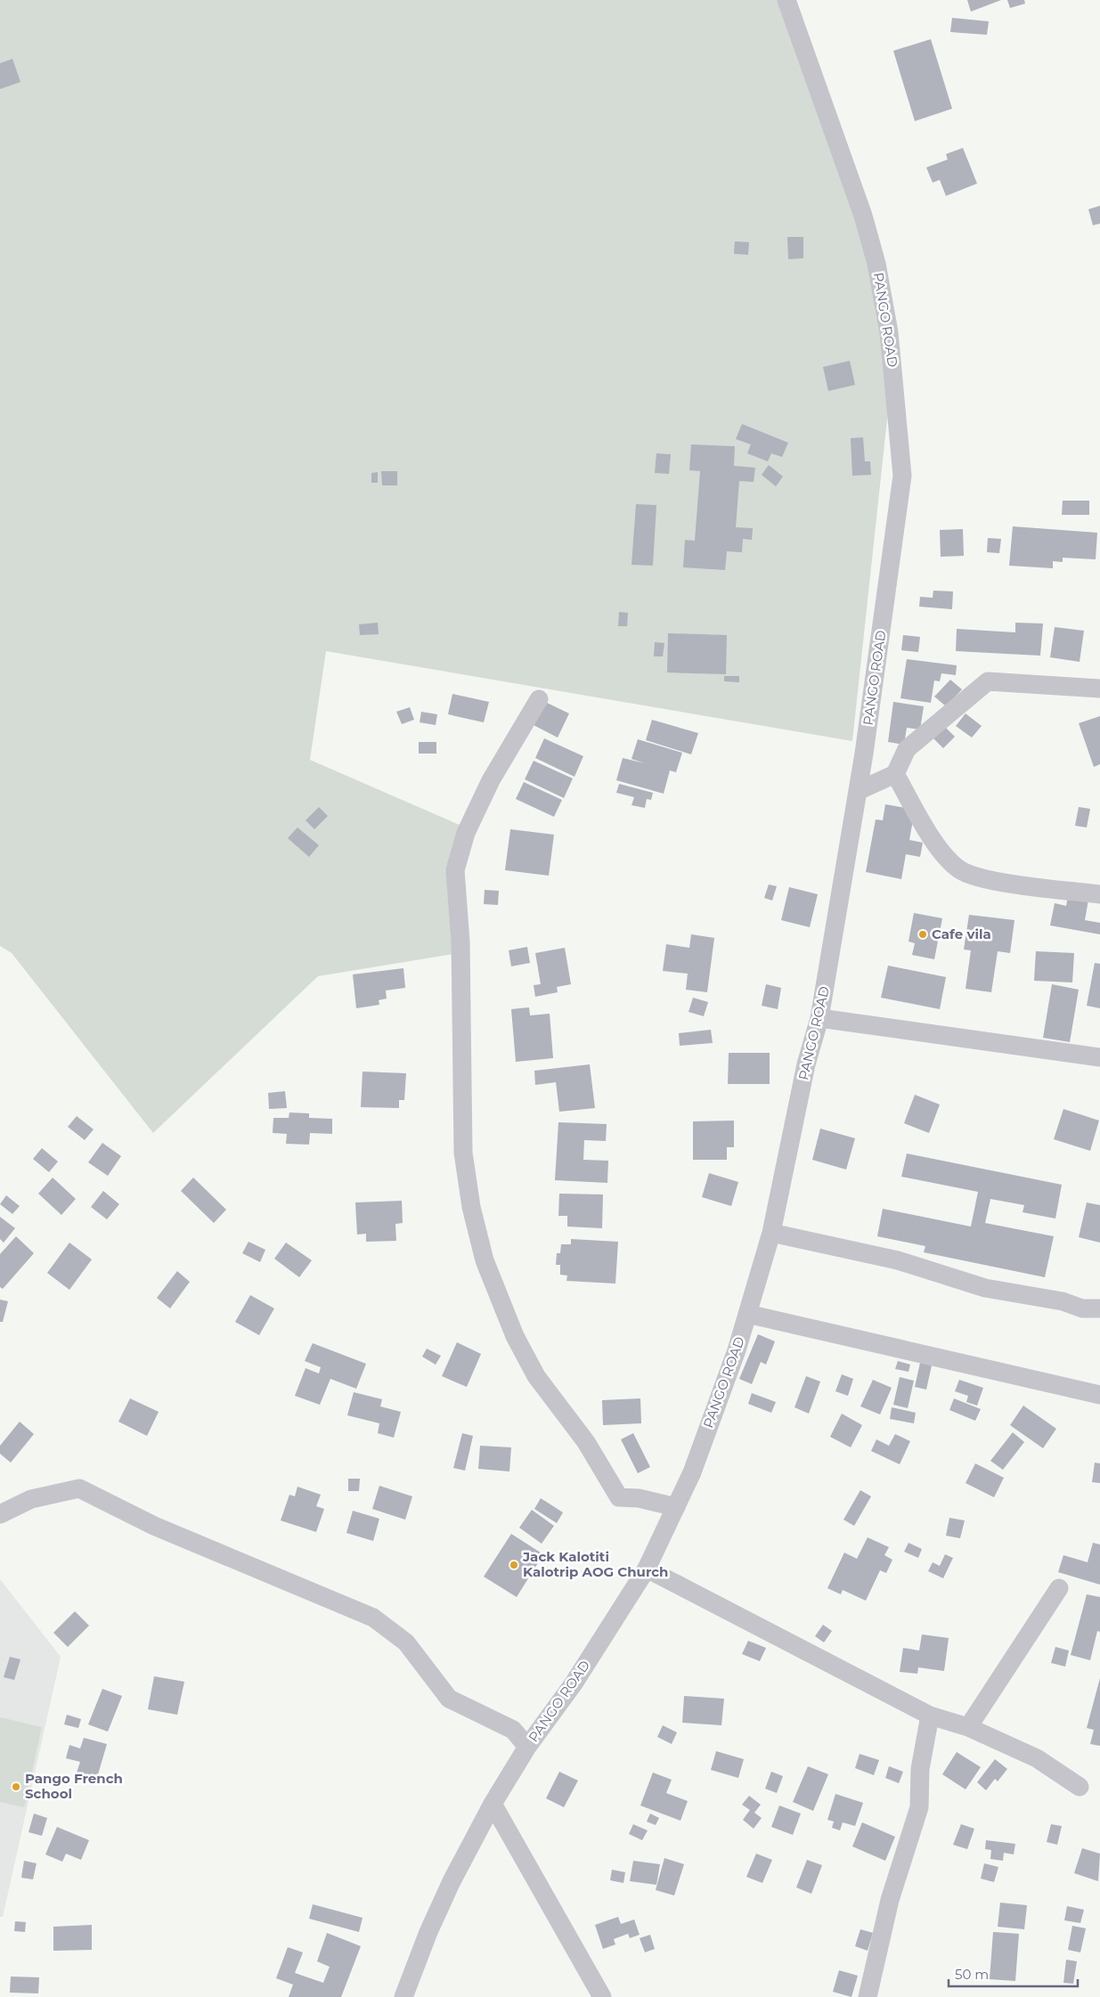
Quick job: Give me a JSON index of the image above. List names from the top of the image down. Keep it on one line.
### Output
{"streets":{"street":["PANGO ROAD"]},"places":["Cafe vila","Jack Kalotiti Kalotrip AOG Church","Pango French School"],"scale_bar":"50 m"}
